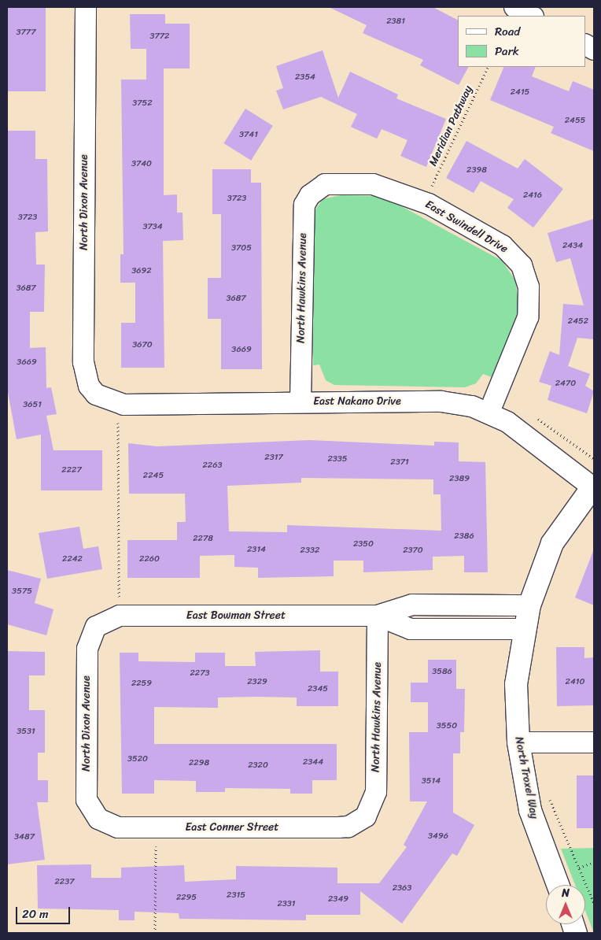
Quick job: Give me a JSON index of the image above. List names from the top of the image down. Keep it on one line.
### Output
{"streets":{"street":["North Dixon Avenue","East Swindell Drive","North Hawkins Avenue","East Nakano Drive","East Bowman Street","North Troxel Way","East Conner Street"],"path":["Meridian Pathway"]},"crossings":[["North Dixon Avenue","East Nakano Drive"],["North Dixon Avenue","East Bowman Street"],["North Dixon Avenue","East Conner Street"],["East Swindell Drive","North Hawkins Avenue"],["East Swindell Drive","East Nakano Drive"],["North Hawkins Avenue","East Nakano Drive"],["North Hawkins Avenue","East Bowman Street"],["North Hawkins Avenue","East Conner Street"],["East Nakano Drive","North Troxel Way"],["East Bowman Street","North Troxel Way"]],"house_numbers":["2381","3777","3772","2354","2415","3752","2455","3741","3740","2398","2416","3723","3723","3734","2434","3705","3692","3687","3687","2452","3670","3669","3669","2470","3651","2317","2335","2371","2263","2227","2245","2389","2386","2278","2350","2314","2332","2370","2242","2260","3575","3586","2273","2329","2410","2259","2345","3550","3531","3520","2344","2298","2320","3514","3496","3487","2237","2363","2315","2295","2349","2331"],"legend":["Road","Park"],"scale_bar":"20 m","north":"top"}
